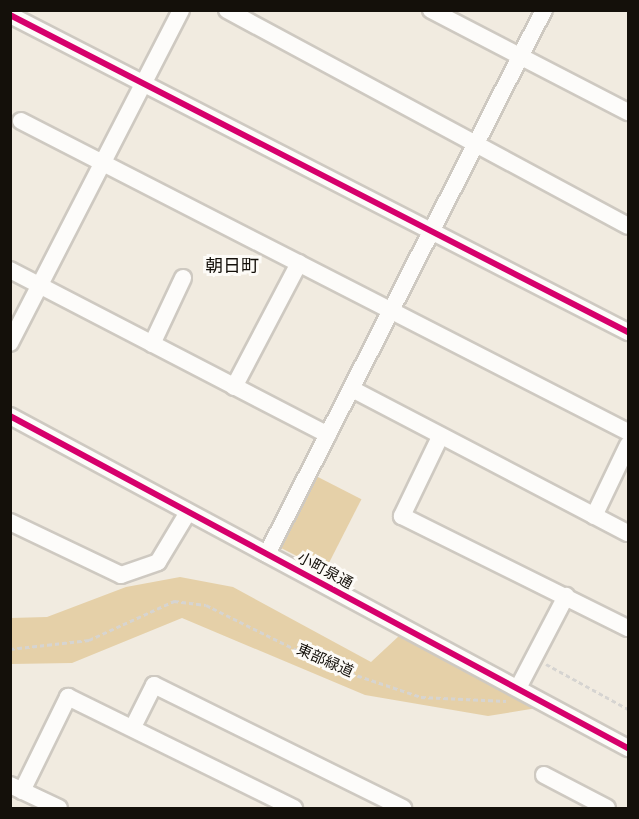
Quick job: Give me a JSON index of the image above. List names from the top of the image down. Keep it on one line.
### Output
{"streets":{"street":["小町泉通"],"path":["東部緑道"]},"crossings":[["小町泉通","東部緑道"]],"districts":["朝日町"]}
